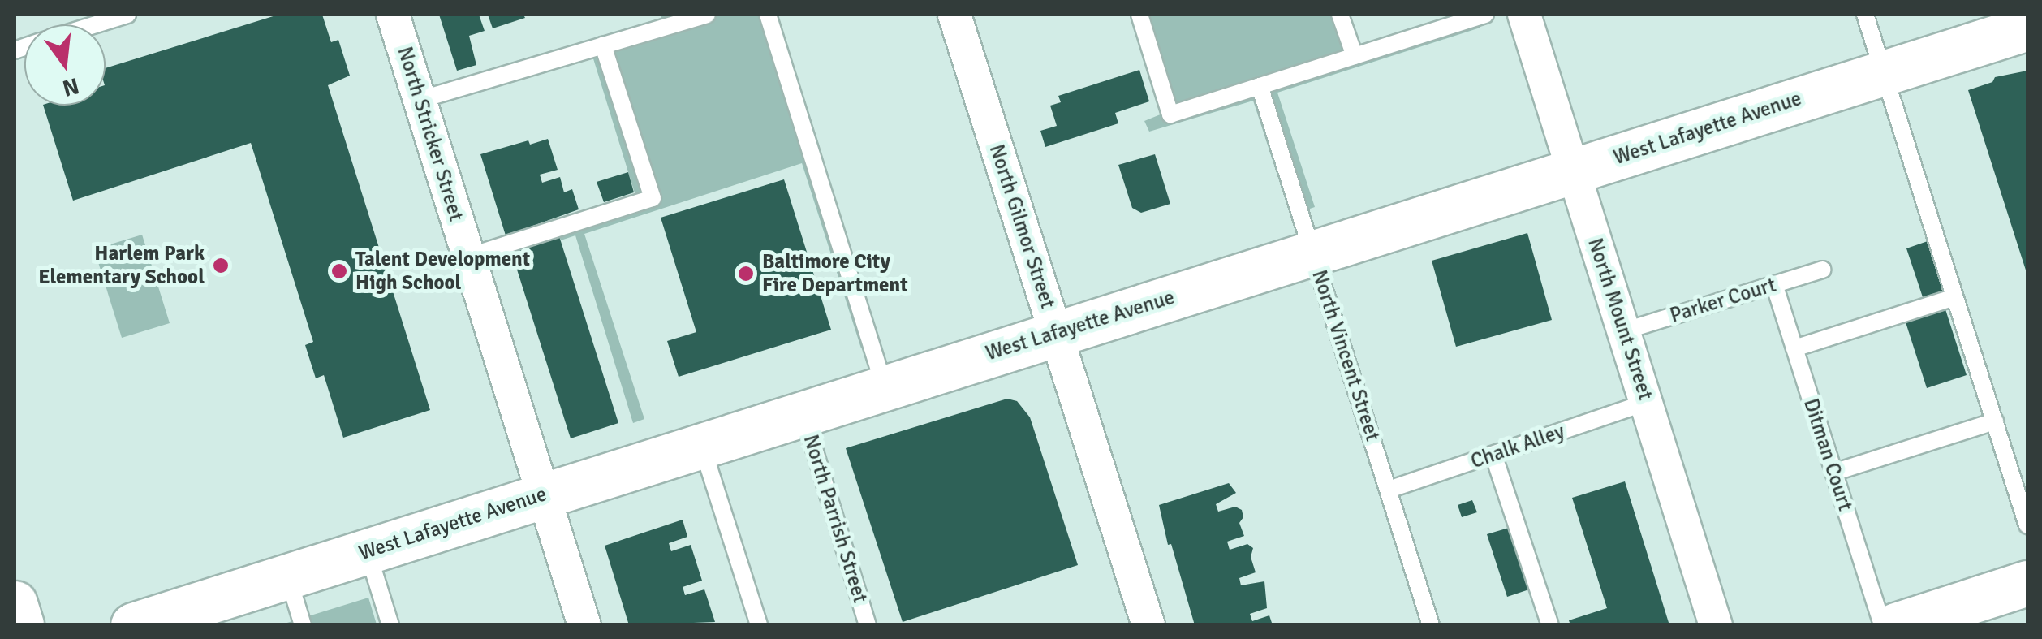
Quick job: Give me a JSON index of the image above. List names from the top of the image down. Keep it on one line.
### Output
{"streets":{"main road":["West Lafayette Avenue"],"street":["North Stricker Street","North Gilmor Street","North Mount Street"],"lane":["Parker Court","North Vincent Street","Chalk Alley","Ditman Court","North Parrish Street"]},"crossings":[["West Lafayette Avenue","North Stricker Street"],["West Lafayette Avenue","North Gilmor Street"],["West Lafayette Avenue","North Mount Street"],["West Lafayette Avenue","North Vincent Street"],["West Lafayette Avenue","North Parrish Street"],["Parker Court","North Mount Street"],["Parker Court","Ditman Court"],["North Mount Street","Chalk Alley"],["North Vincent Street","Chalk Alley"]],"places":["Harlem Park Elementary School","Talent Development High School","Baltimore City Fire Department"],"north":"bottom"}
